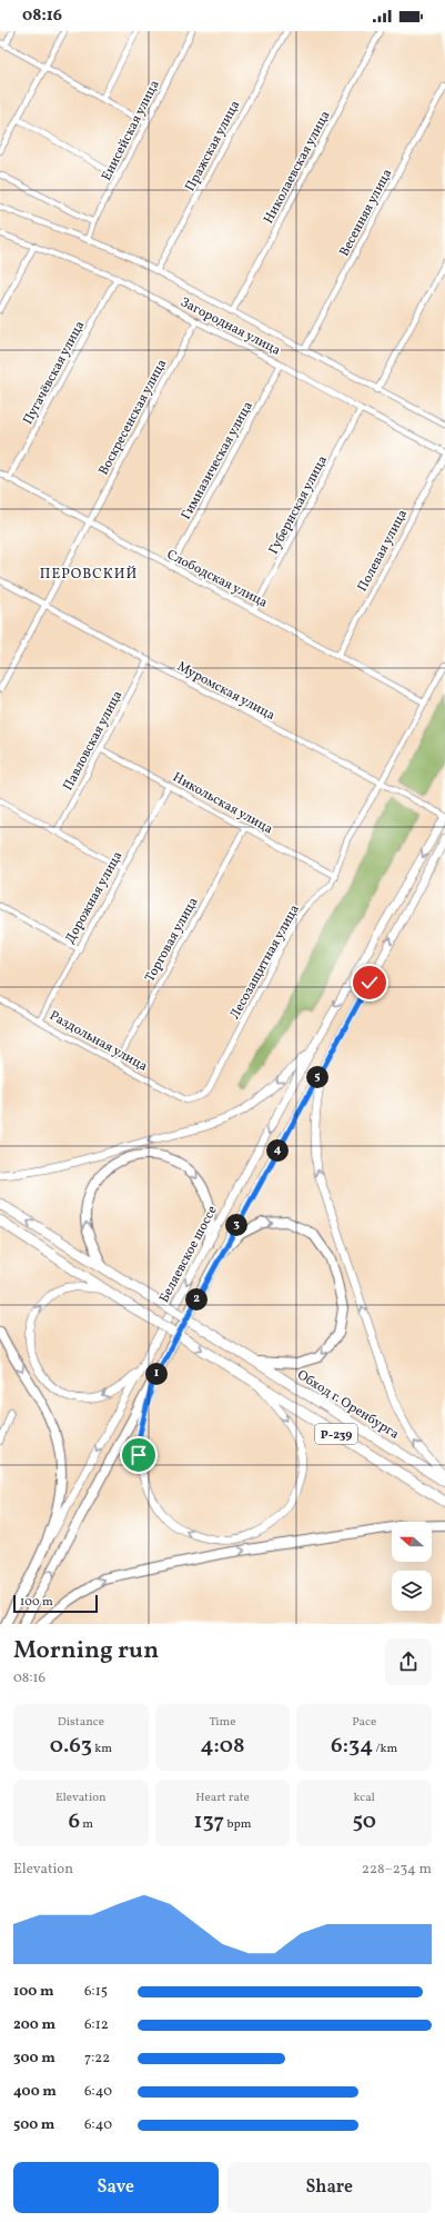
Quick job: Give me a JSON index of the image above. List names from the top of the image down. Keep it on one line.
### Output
{"streets":{"highway":["Обход г. Оренбурга","Р-239"],"main road":["Беляевское шоссе"],"street":["Енисейская улица","Пражская улица","Николаевская улица","Весенняя улица","Загородная улица","Пугачёвская улица","Воскресенская улица","Гимназическая улица","Губернская улица","Полевая улица","Слободская улица","Муромская улица","Павловская улица","Никольская улица","Дорожная улица","Торговая улица","Лесозащитная улица","Раздольная улица"]},"crossings":[["Загородная улица","Пугачёвская улица"],["Загородная улица","Воскресенская улица"],["Загородная улица","Гимназическая улица"],["Загородная улица","Губернская улица"],["Загородная улица","Полевая улица"],["Пугачёвская улица","Слободская улица"],["Воскресенская улица","Слободская улица"],["Воскресенская улица","Муромская улица"],["Гимназическая улица","Слободская улица"],["Губернская улица","Слободская улица"],["Полевая улица","Слободская улица"],["Слободская улица","Лесозащитная улица"],["Муромская улица","Павловская улица"],["Муромская улица","Лесозащитная улица"],["Муромская улица","Беляевское шоссе"],["Павловская улица","Никольская улица"],["Никольская улица","Дорожная улица"],["Никольская улица","Торговая улица"],["Никольская улица","Лесозащитная улица"],["Дорожная улица","Раздольная улица"],["Торговая улица","Раздольная улица"],["Лесозащитная улица","Раздольная улица"],["Обход г. Оренбурга","Р-239"]],"districts":["ПЕРОВСКИЙ"],"scale_bar":"100 m","north":"left","page":{"status":"08:16","pins":["5","4","3","2","1"],"scale":"100 m","heading":["Morning run","08:16"],"stats":[["Distance","0.63 km"],["Time","4:08"],["Pace","6:34 /km"],["Elevation","6 m"],["Heart rate","137 bpm"],["kcal","50"]],"chart":["Elevation","228–234 m"],"list":[{"name":"100 m","note":"6:15"},{"name":"200 m","note":"6:12"},{"name":"300 m","note":"7:22"},{"name":"400 m","note":"6:40"},{"name":"500 m","note":"6:40"}],"buttons":["Save","Share"]}}
